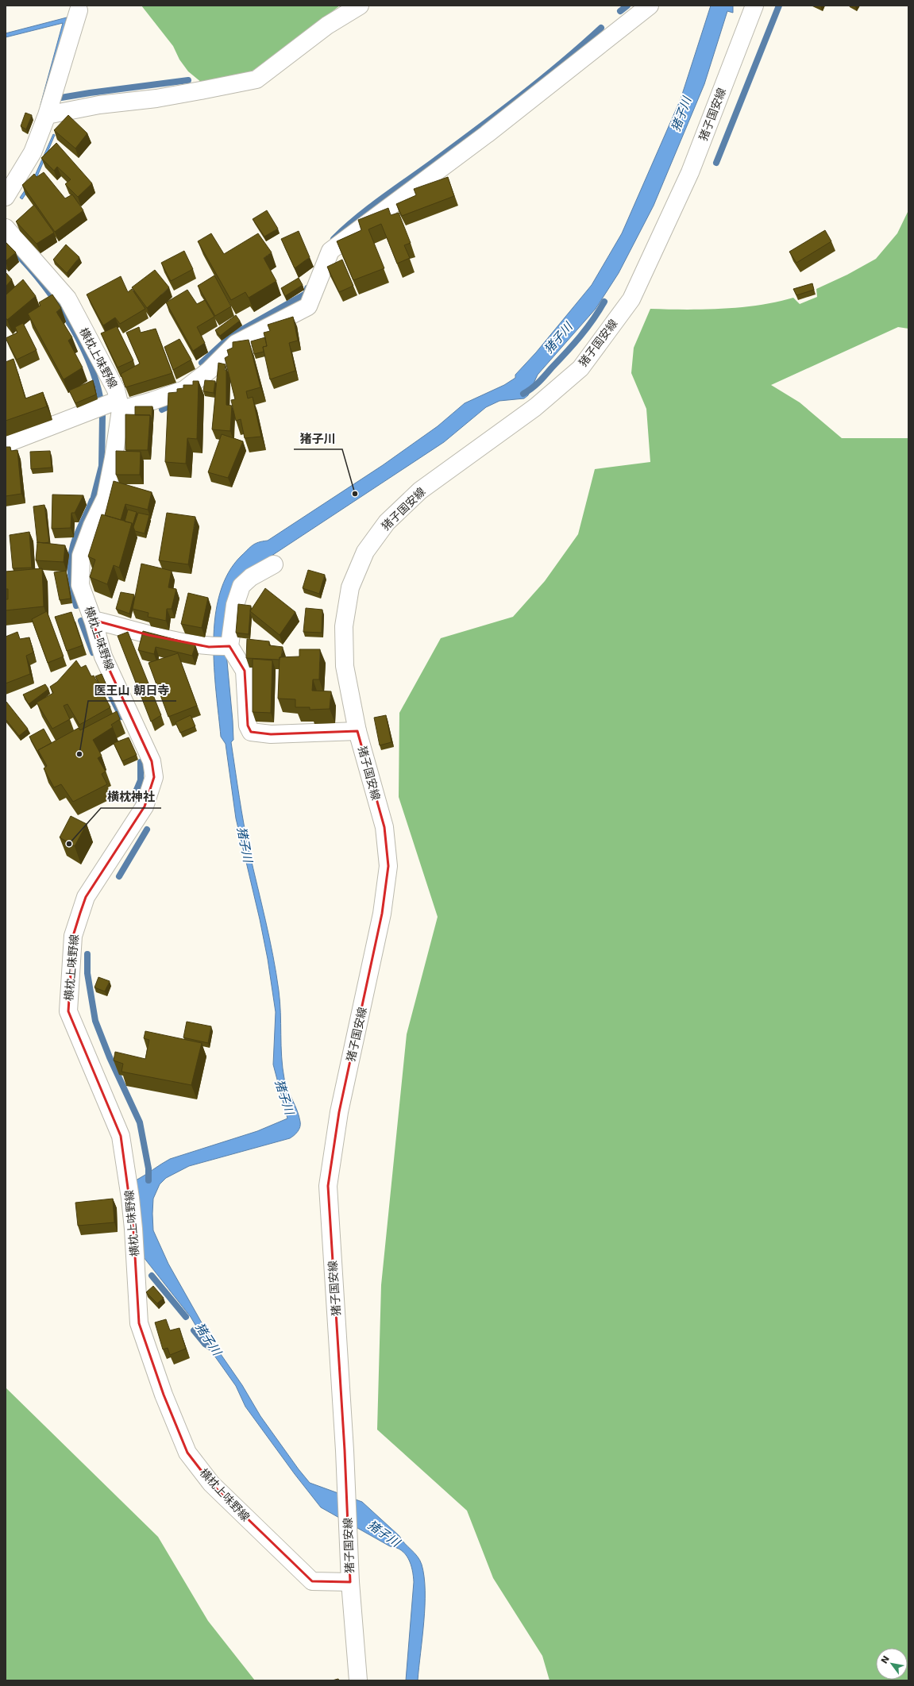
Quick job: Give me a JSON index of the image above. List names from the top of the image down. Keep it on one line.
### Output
{"streets":{"street":["猪子国安線","横枕上味野線"]},"crossings":[["猪子国安線","横枕上味野線"]],"water":["猪子川"],"places":["猪子川","医王山 朝日寺","横枕神社"],"north":"top left"}
